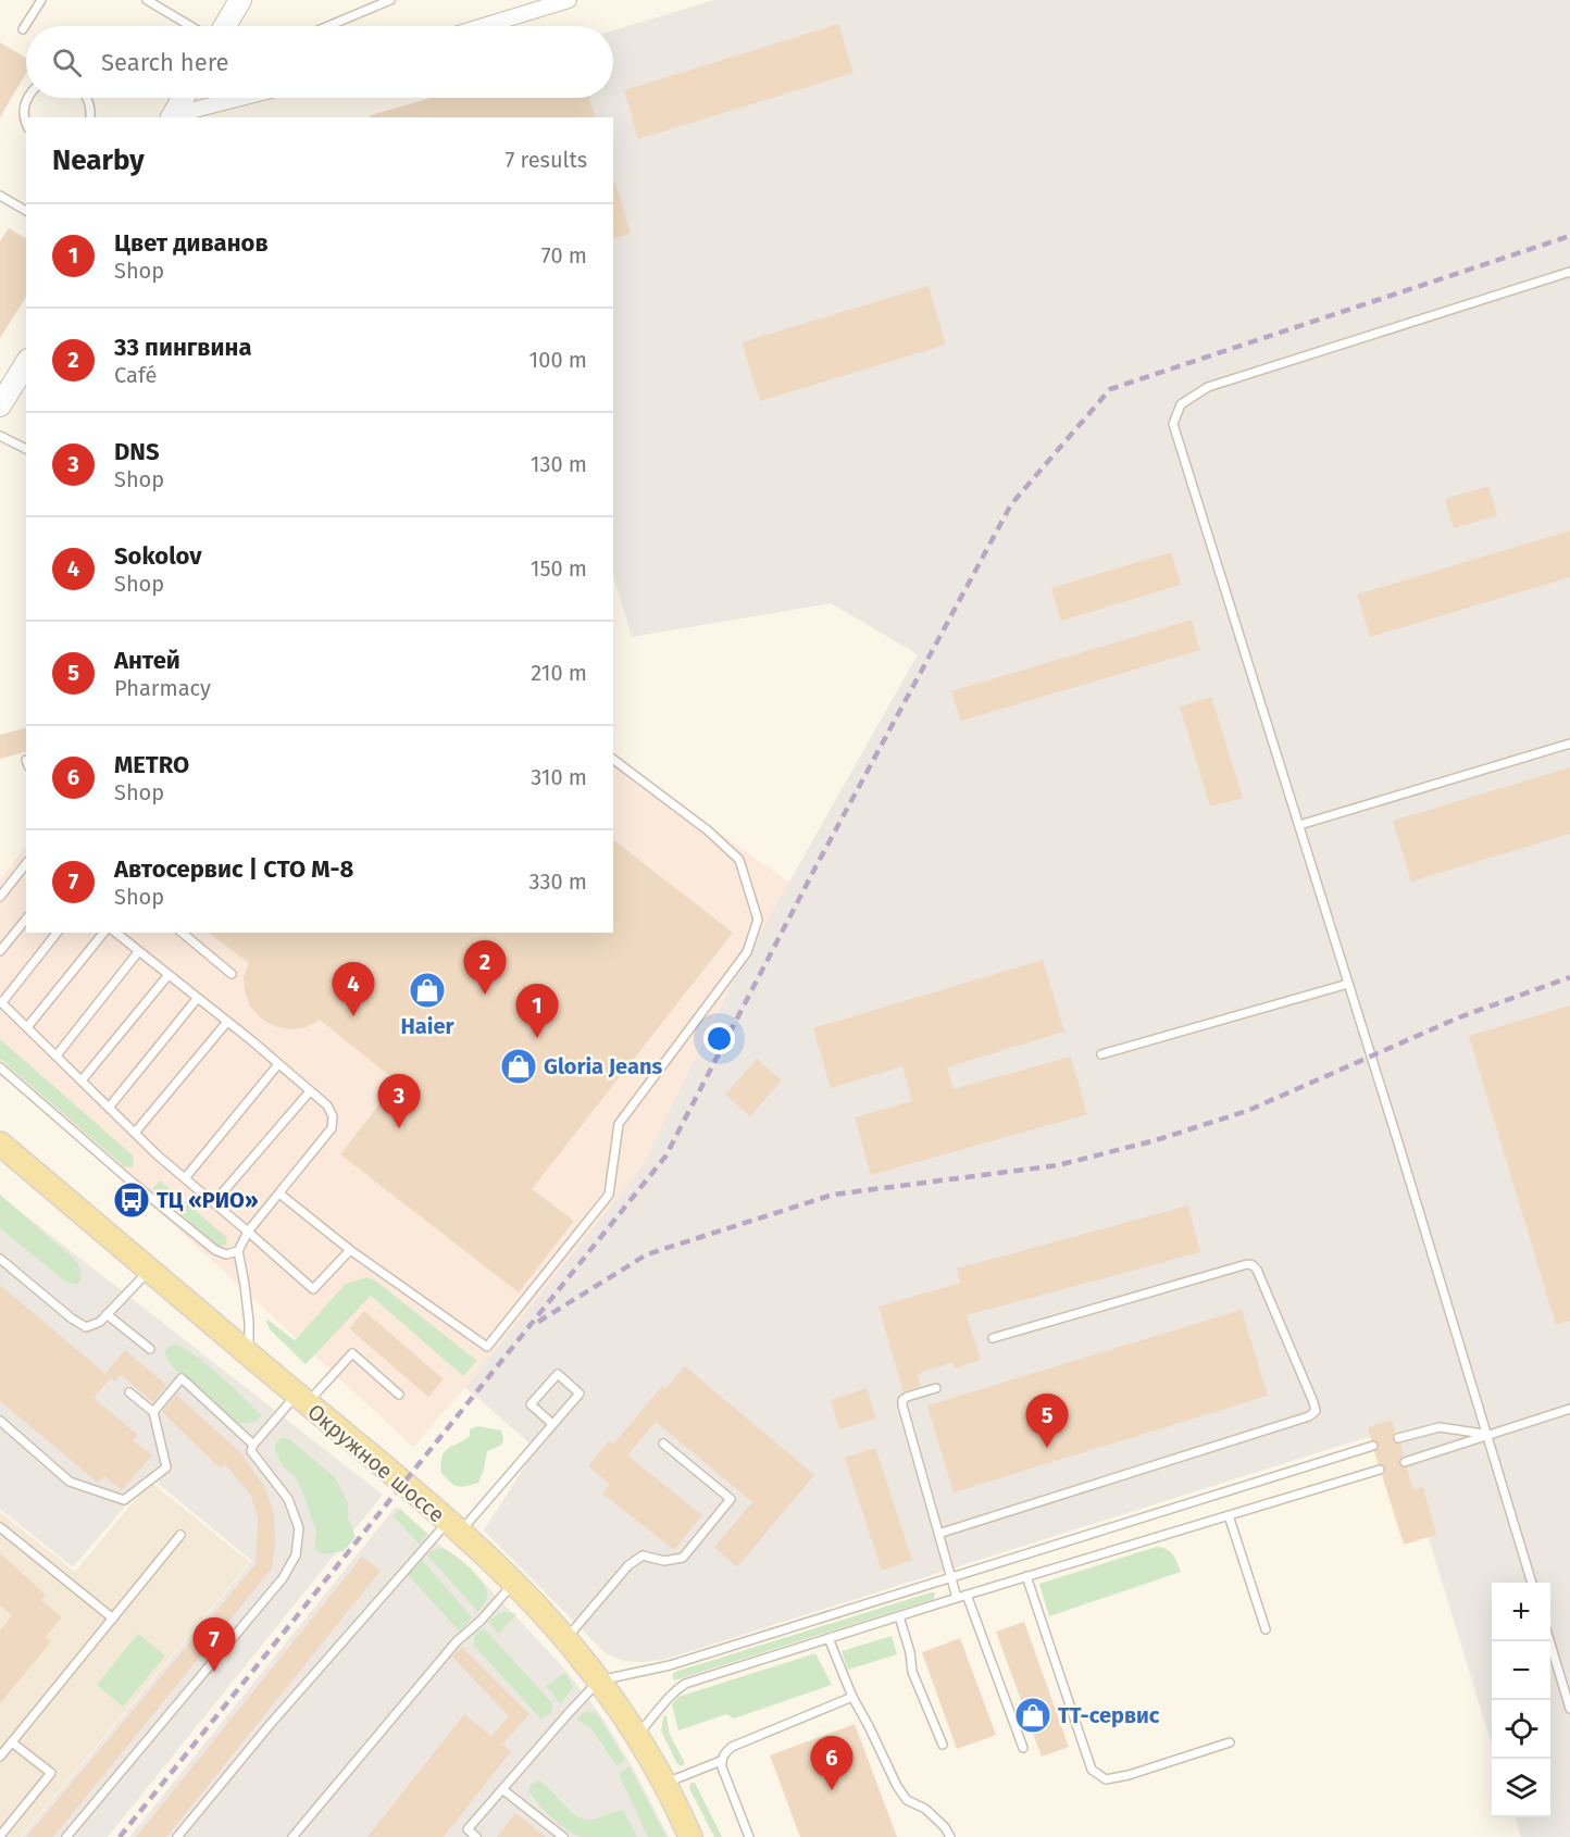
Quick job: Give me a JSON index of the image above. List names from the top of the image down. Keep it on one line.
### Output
{"streets":{"main road":["Окружное шоссе"]},"places":{"shop":["Haier","Gloria Jeans","ТТ-сервис"],"bus stop":["ТЦ «РИО»"]},"page":{"search":"Search here","heading":["Nearby","7 results"],"list":[{"mark":"1","name":"Цвет диванов","note":"Shop","value":"70 m"},{"mark":"2","name":"33 пингвина","note":"Café","value":"100 m"},{"mark":"3","name":"DNS","note":"Shop","value":"130 m"},{"mark":"4","name":"Sokolov","note":"Shop","value":"150 m"},{"mark":"5","name":"Антей","note":"Pharmacy","value":"210 m"},{"mark":"6","name":"METRO","note":"Shop","value":"310 m"},{"mark":"7","name":"Автосервис | СТО М-8","note":"Shop","value":"330 m"}],"pins":["2","4","1","3","5","7","6"],"map_buttons":["+","−"]}}
